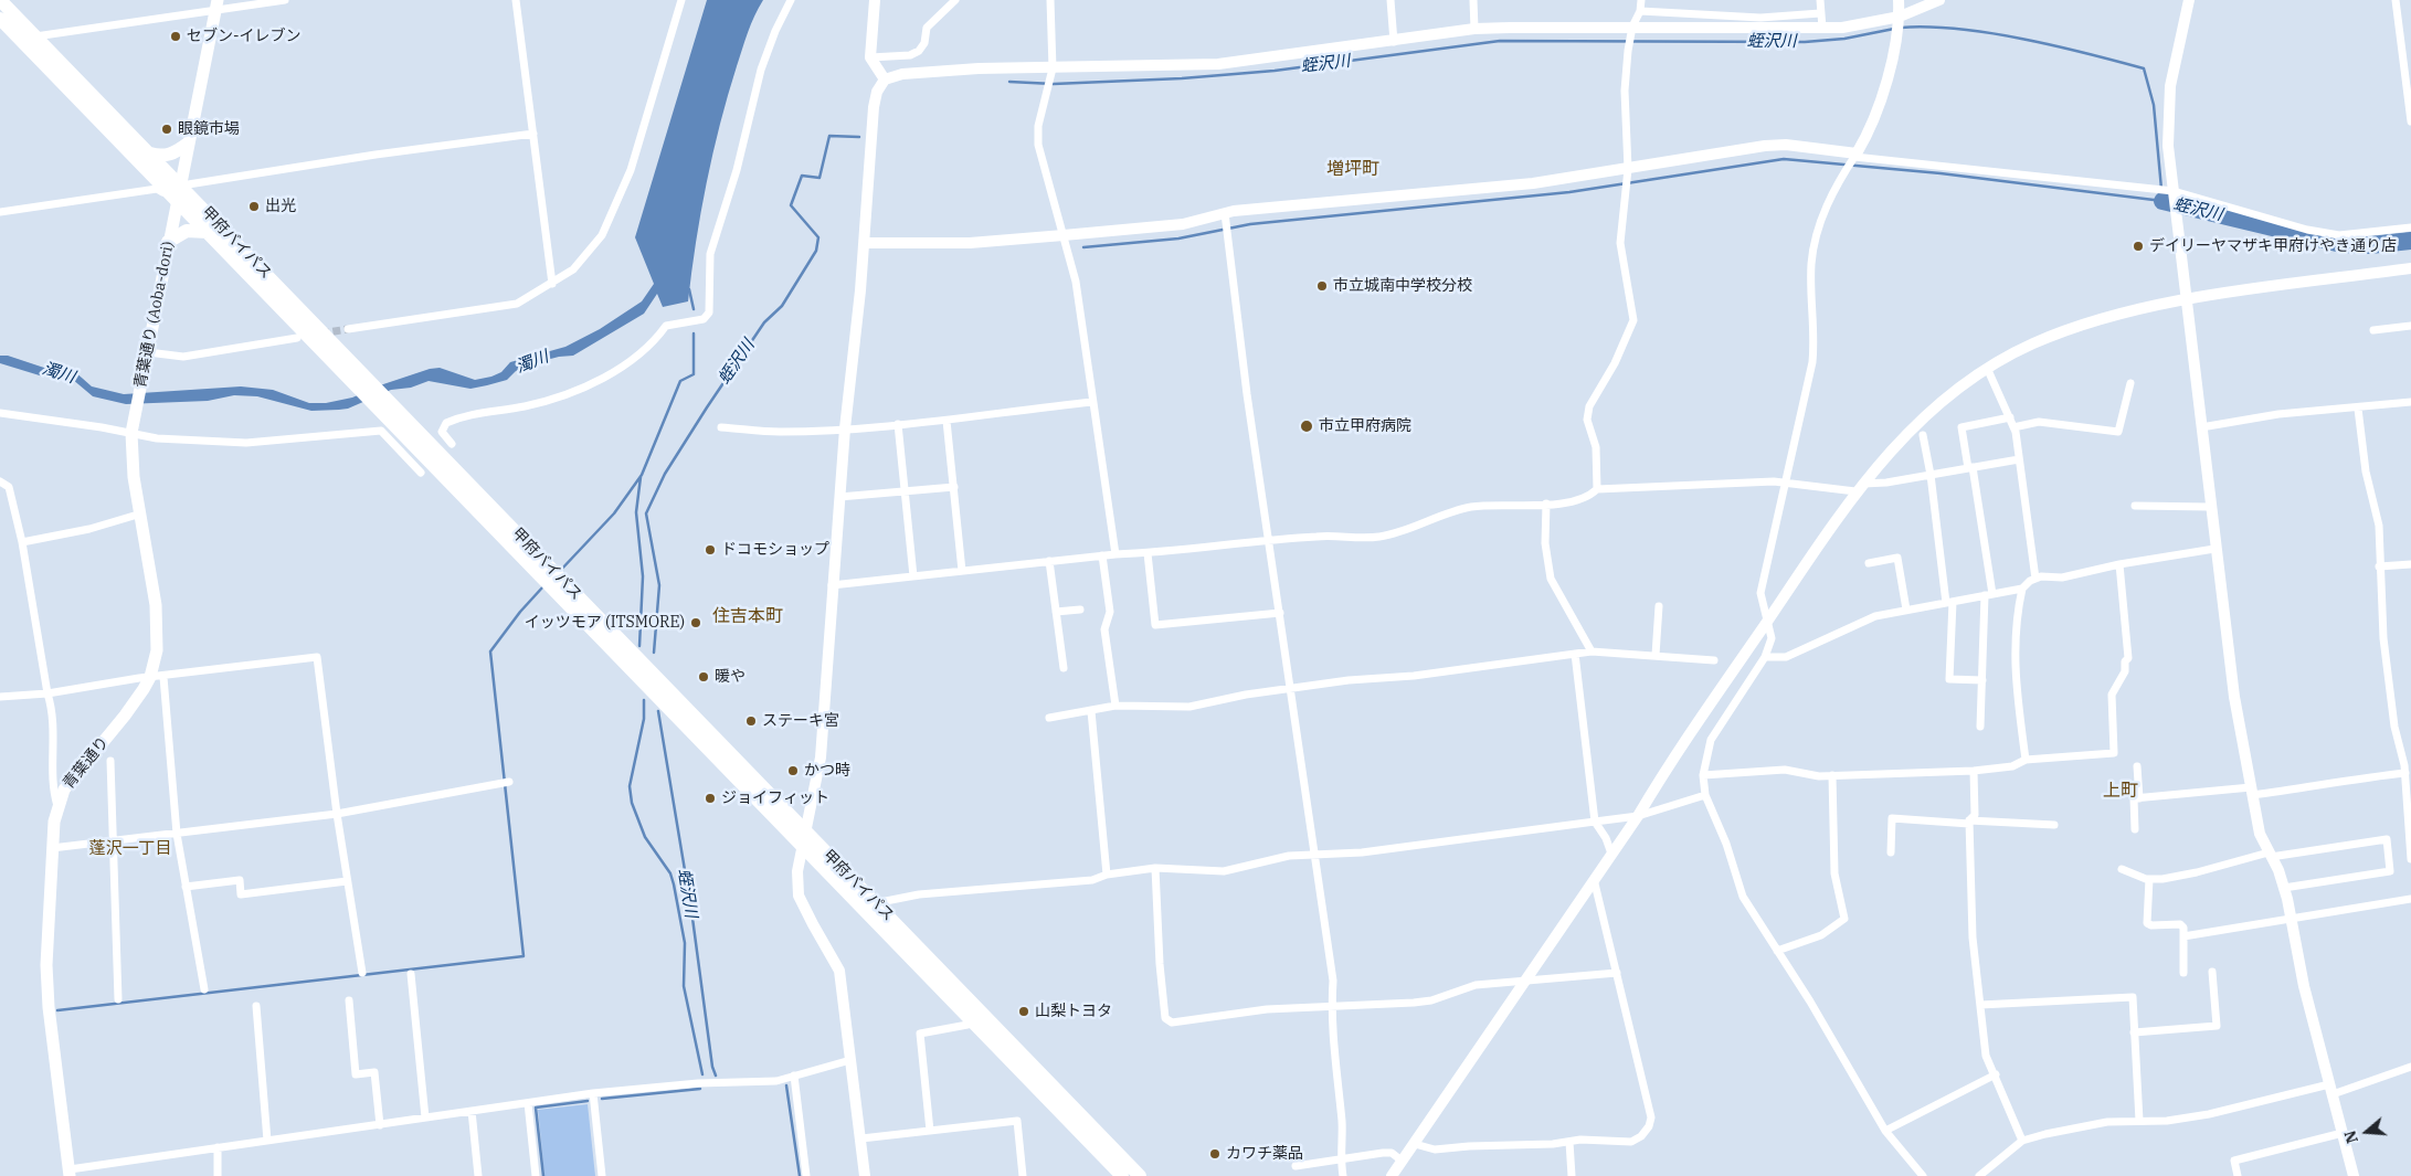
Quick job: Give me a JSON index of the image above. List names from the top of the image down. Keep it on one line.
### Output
{"streets":{"highway":["甲府バイパス"],"main road":["青葉通り (Aoba-dori)","青葉通り"]},"crossings":[["甲府バイパス","青葉通り (Aoba-dori)"],["青葉通り (Aoba-dori)","青葉通り"]],"districts":["増坪町","住吉本町","上町","蓬沢一丁目"],"water":["蛭沢川","濁川"],"places":["セブン-イレブン","眼鏡市場","出光","デイリーヤマザキ甲府けやき通り店","市立城南中学校分校","市立甲府病院","ドコモショップ","イッツモア (ITSMORE)","暖や","ステーキ宮","かつ時","ジョイフィット","山梨トヨタ","カワチ薬品"],"north":"left"}
